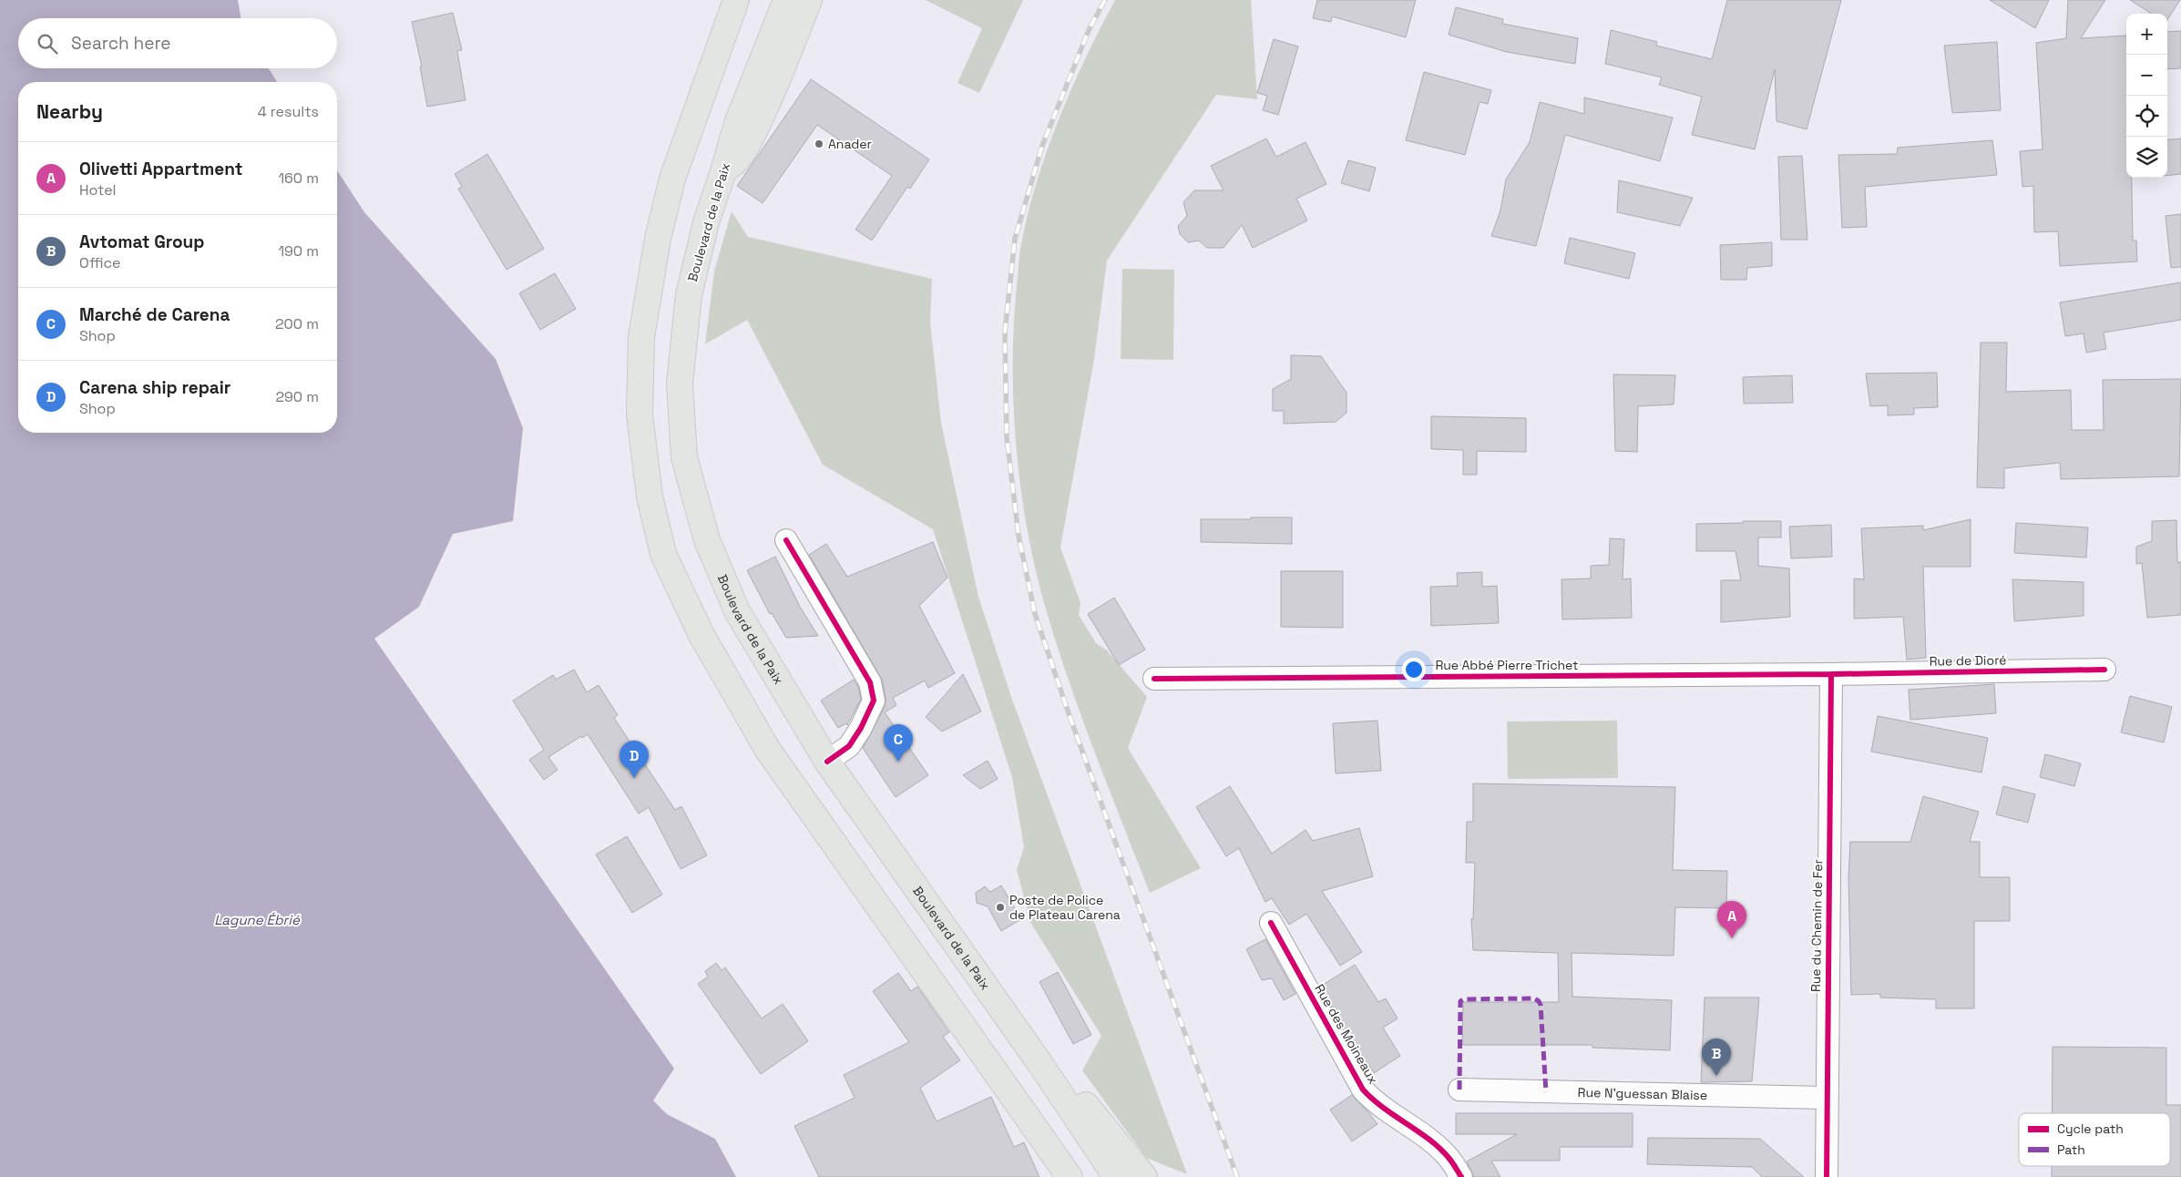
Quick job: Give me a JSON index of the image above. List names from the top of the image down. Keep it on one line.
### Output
{"streets":{"main road":["Boulevard de la Paix"],"street":["Rue de Dioré","Rue Abbé Pierre Trichet","Rue du Chemin de Fer","Rue des Moineaux","Rue N'guessan Blaise"]},"crossings":[["Rue de Dioré","Rue Abbé Pierre Trichet"],["Rue de Dioré","Rue du Chemin de Fer"],["Rue Abbé Pierre Trichet","Rue du Chemin de Fer"],["Rue du Chemin de Fer","Rue N'guessan Blaise"]],"water":["Lagune Ébrié"],"places":["Anader","Poste de Police de Plateau Carena"],"legend":["Cycle path","Path"],"page":{"map_buttons":["+","−"],"search":"Search here","heading":["Nearby","4 results"],"list":[{"mark":"A","name":"Olivetti Appartment","note":"Hotel","value":"160 m"},{"mark":"B","name":"Avtomat Group","note":"Office","value":"190 m"},{"mark":"C","name":"Marché de Carena","note":"Shop","value":"200 m"},{"mark":"D","name":"Carena ship repair","note":"Shop","value":"290 m"}],"pins":["C","D","A","B"]}}
